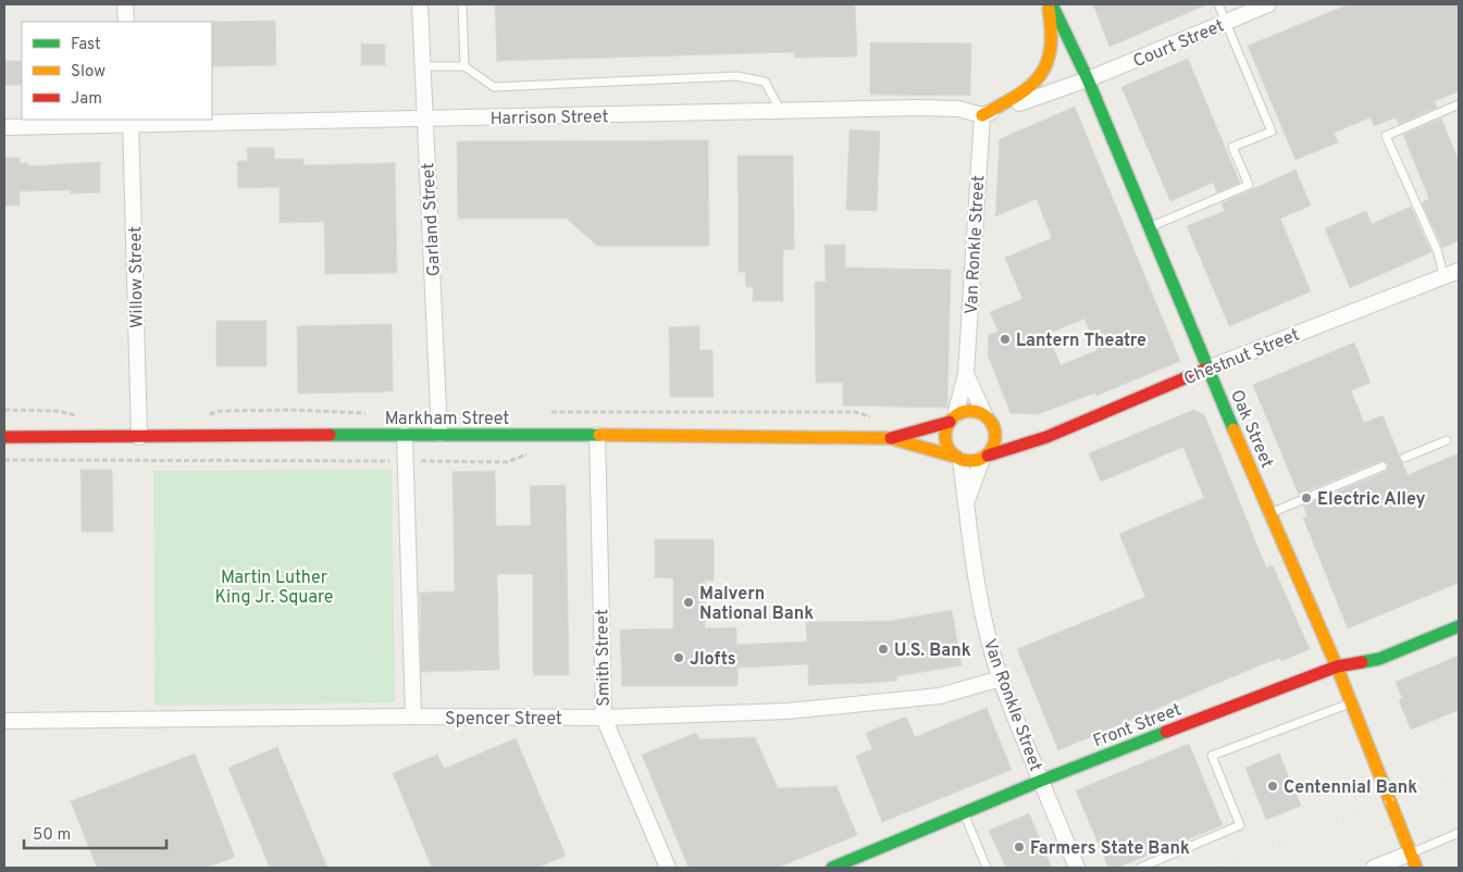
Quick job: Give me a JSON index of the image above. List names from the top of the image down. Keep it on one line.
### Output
{"streets":{"street":["Court Street","Harrison Street","Garland Street","Van Ronkle Street","Willow Street","Chestnut Street","Markham Street","Oak Street","Smith Street","Spencer Street","Front Street"]},"crossings":[["Court Street","Oak Street"],["Harrison Street","Garland Street"],["Harrison Street","Van Ronkle Street"],["Harrison Street","Willow Street"],["Harrison Street","Oak Street"],["Garland Street","Markham Street"],["Van Ronkle Street","Chestnut Street"],["Van Ronkle Street","Markham Street"],["Van Ronkle Street","Oak Street"],["Van Ronkle Street","Spencer Street"],["Van Ronkle Street","Front Street"],["Willow Street","Markham Street"],["Chestnut Street","Markham Street"],["Chestnut Street","Oak Street"],["Markham Street","Smith Street"],["Oak Street","Front Street"],["Smith Street","Spencer Street"]],"parks":["Martin Luther King Jr. Square"],"places":["Lantern Theatre","Electric Alley","Malvern National Bank","U.S. Bank","Jlofts","Centennial Bank","Farmers State Bank"],"legend":["Fast","Slow","Jam"],"scale_bar":"50 m"}
